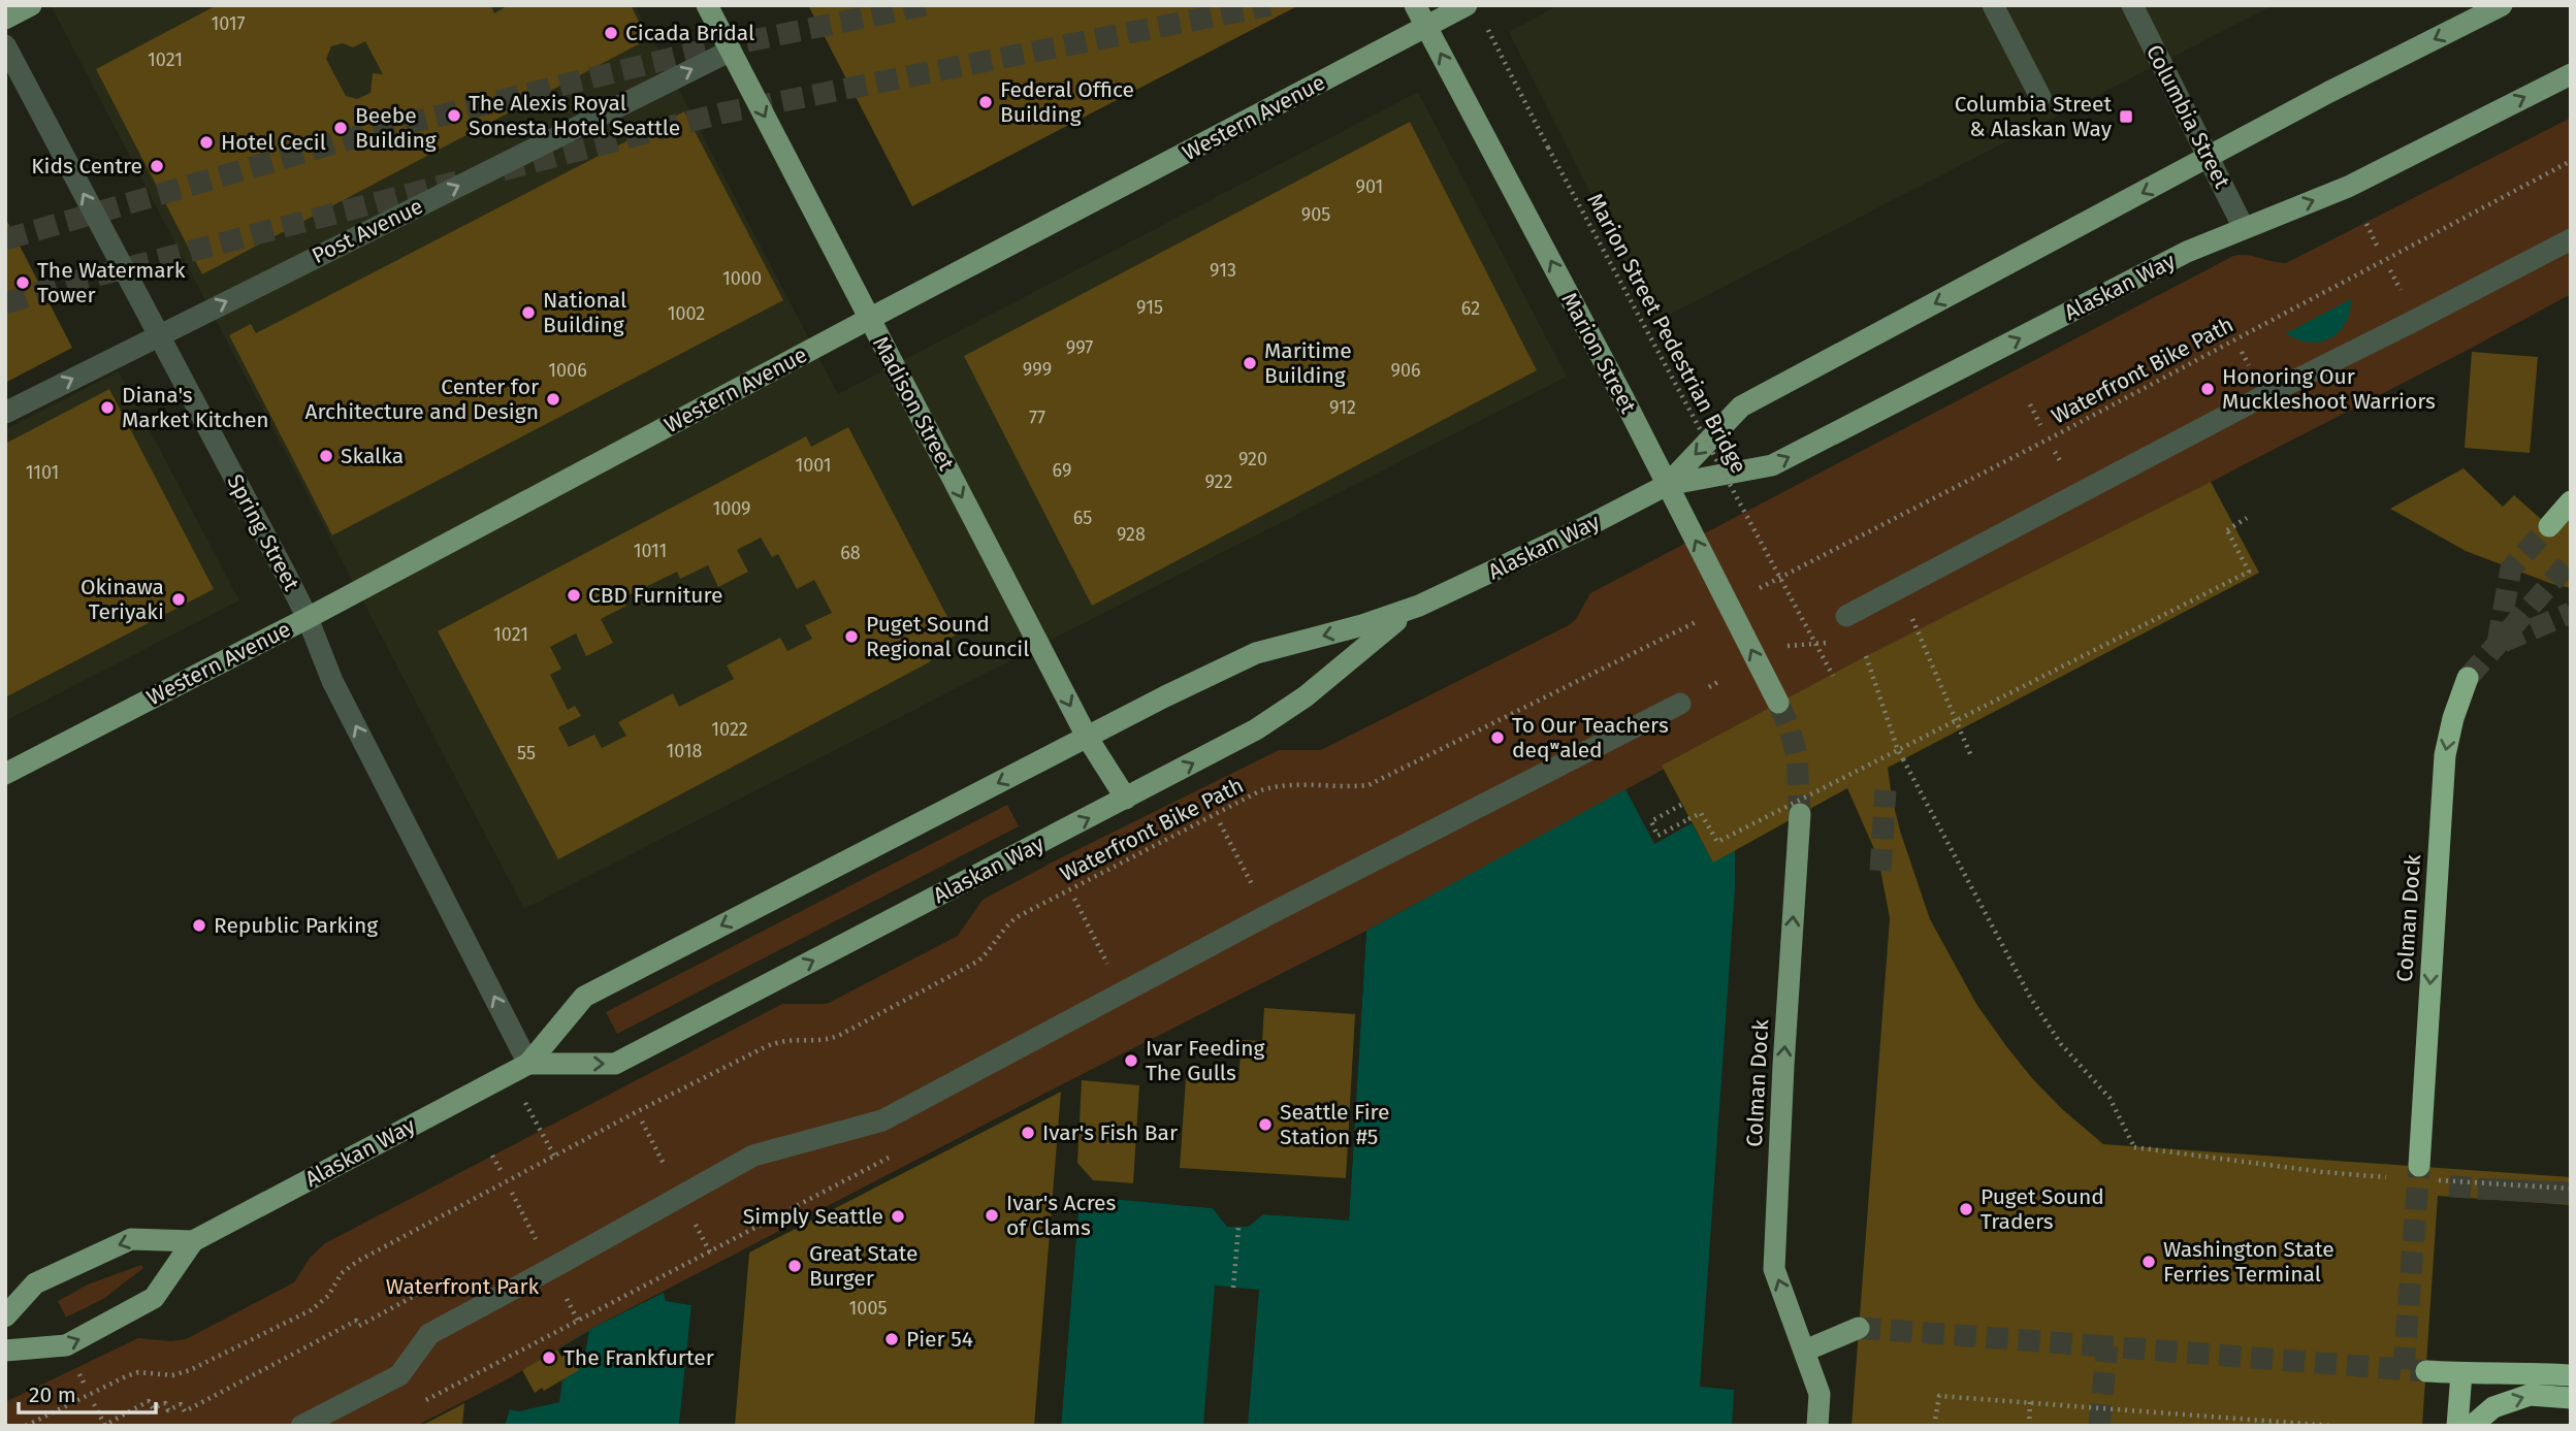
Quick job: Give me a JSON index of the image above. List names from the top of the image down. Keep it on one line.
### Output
{"streets":{"highway":["Colman Dock"],"main road":["Western Avenue","Alaskan Way","Marion Street","Madison Street"],"street":["Columbia Street","Post Avenue","Spring Street"],"path":["Marion Street Pedestrian Bridge","Waterfront Bike Path"]},"crossings":[["Columbia Street","Alaskan Way"],["Western Avenue","Marion Street"],["Western Avenue","Madison Street"],["Western Avenue","Spring Street"],["Post Avenue","Madison Street"],["Post Avenue","Spring Street"],["Alaskan Way","Marion Street"],["Alaskan Way","Madison Street"],["Alaskan Way","Spring Street"],["Marion Street","Waterfront Bike Path"]],"one_way":["Post Avenue","Marion Street","Madison Street","Spring Street"],"parks":["Waterfront Park"],"places":{"other":["Cicada Bridal","Federal Office Building","The Alexis Royal Sonesta Hotel Seattle","Beebe Building","Hotel Cecil","Kids Centre","The Watermark Tower","National Building","Maritime Building","Honoring Our Muckleshoot Warriors","Center for Architecture and Design","Diana's Market Kitchen","Skalka","CBD Furniture","Okinawa Teriyaki","Puget Sound Regional Council","To Our Teachers deqʷaled","Republic Parking","Ivar Feeding The Gulls","Seattle Fire Station #5","Ivar's Fish Bar","Puget Sound Traders","Ivar's Acres of Clams","Simply Seattle","Washington State Ferries Terminal","Great State Burger","Pier 54","The Frankfurter"],"transit":["Columbia Street & Alaskan Way"]},"house_numbers":["1017","1021","901","905","913","1000","915","62","1002","997","999","1006","906","912","77","920","1001","69","1101","922","1009","65","928","1011","68","1021","1022","1018","55","1005"],"scale_bar":"20 m"}
